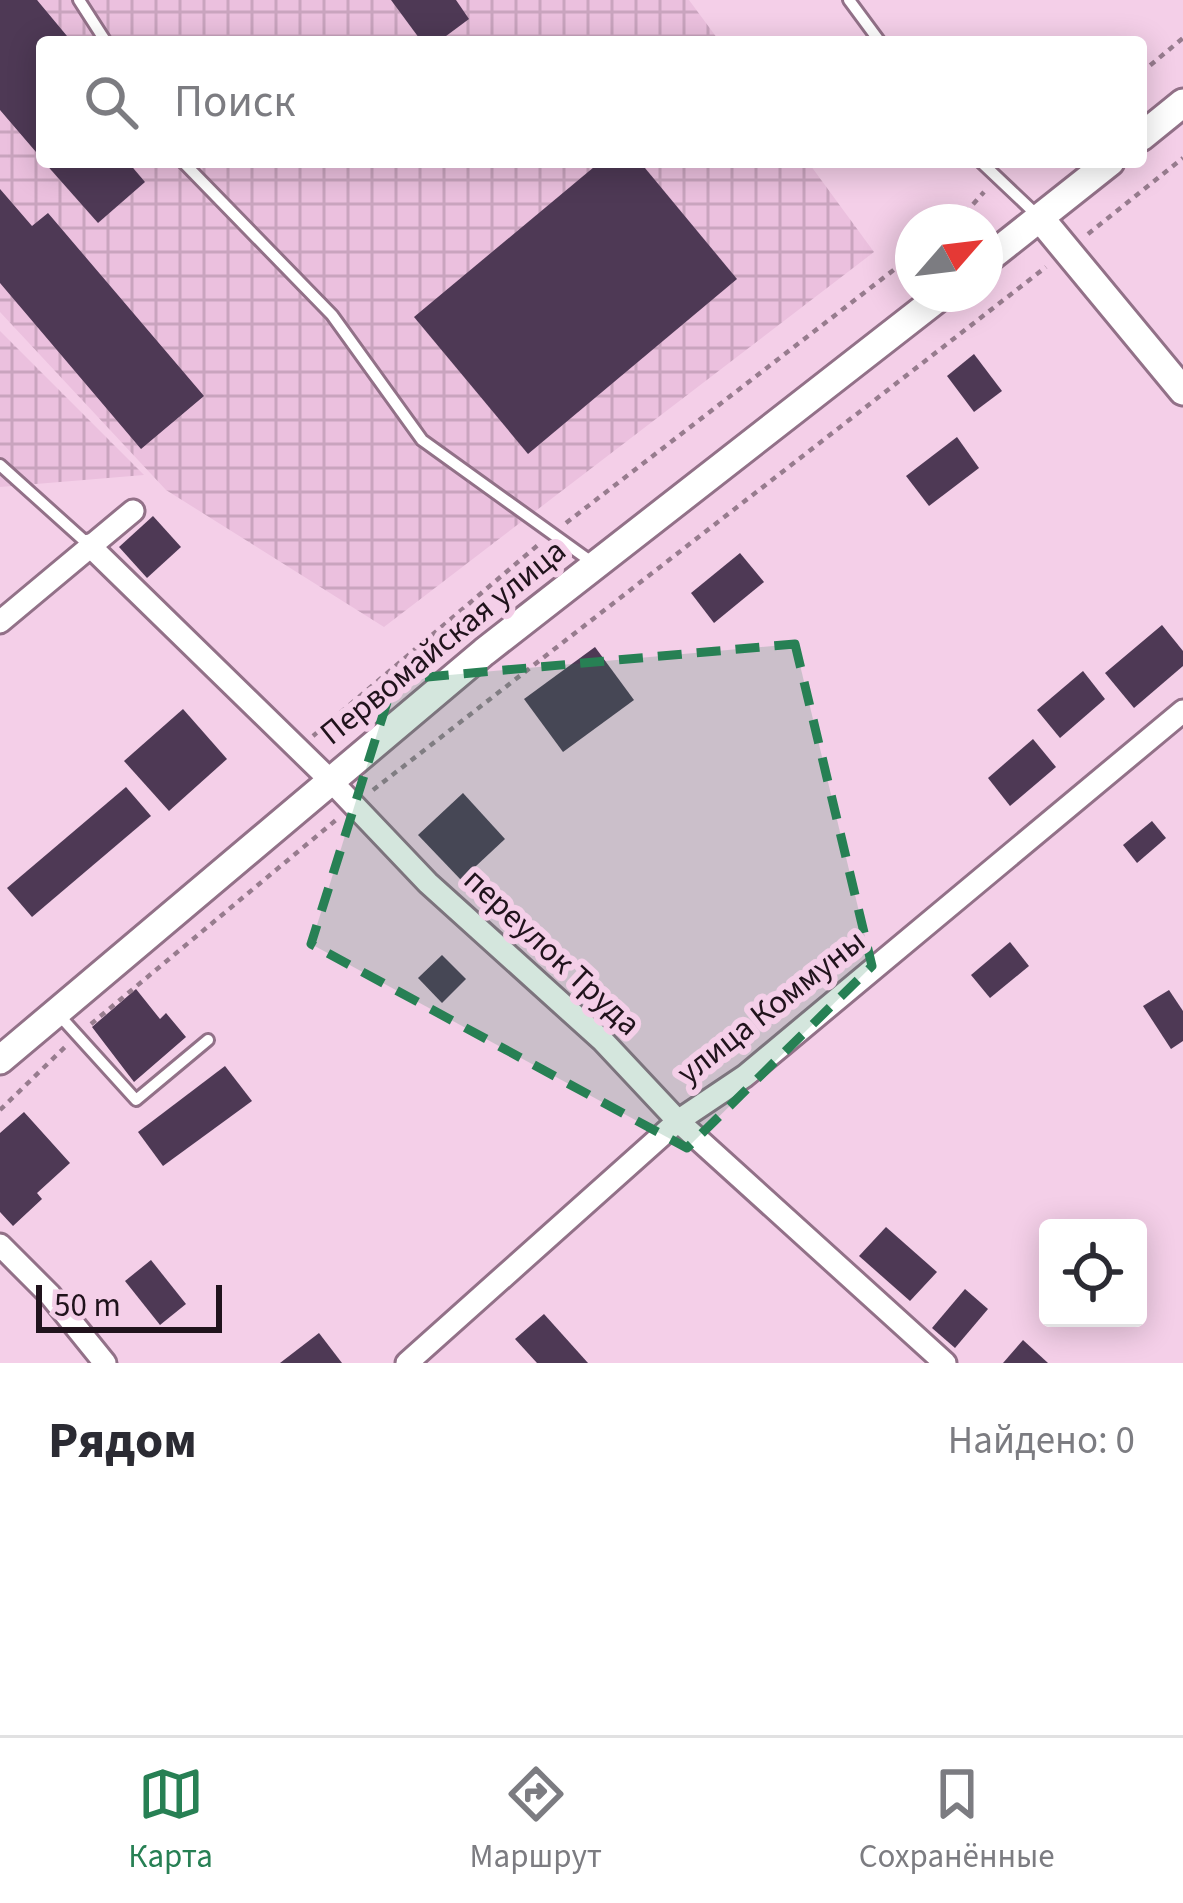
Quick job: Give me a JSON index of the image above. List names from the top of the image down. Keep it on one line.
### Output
{"streets":{"main road":["Первомайская улица"],"street":["переулок Труда","улица Коммуны"]},"crossings":[["Первомайская улица","переулок Труда"],["переулок Труда","улица Коммуны"]],"scale_bar":"50 m","north":"top right","page":{"search":"Поиск","scale":"50 m","heading":["Рядом","Найдено: 0"],"nav":["Карта","Маршрут","Сохранённые"]}}
